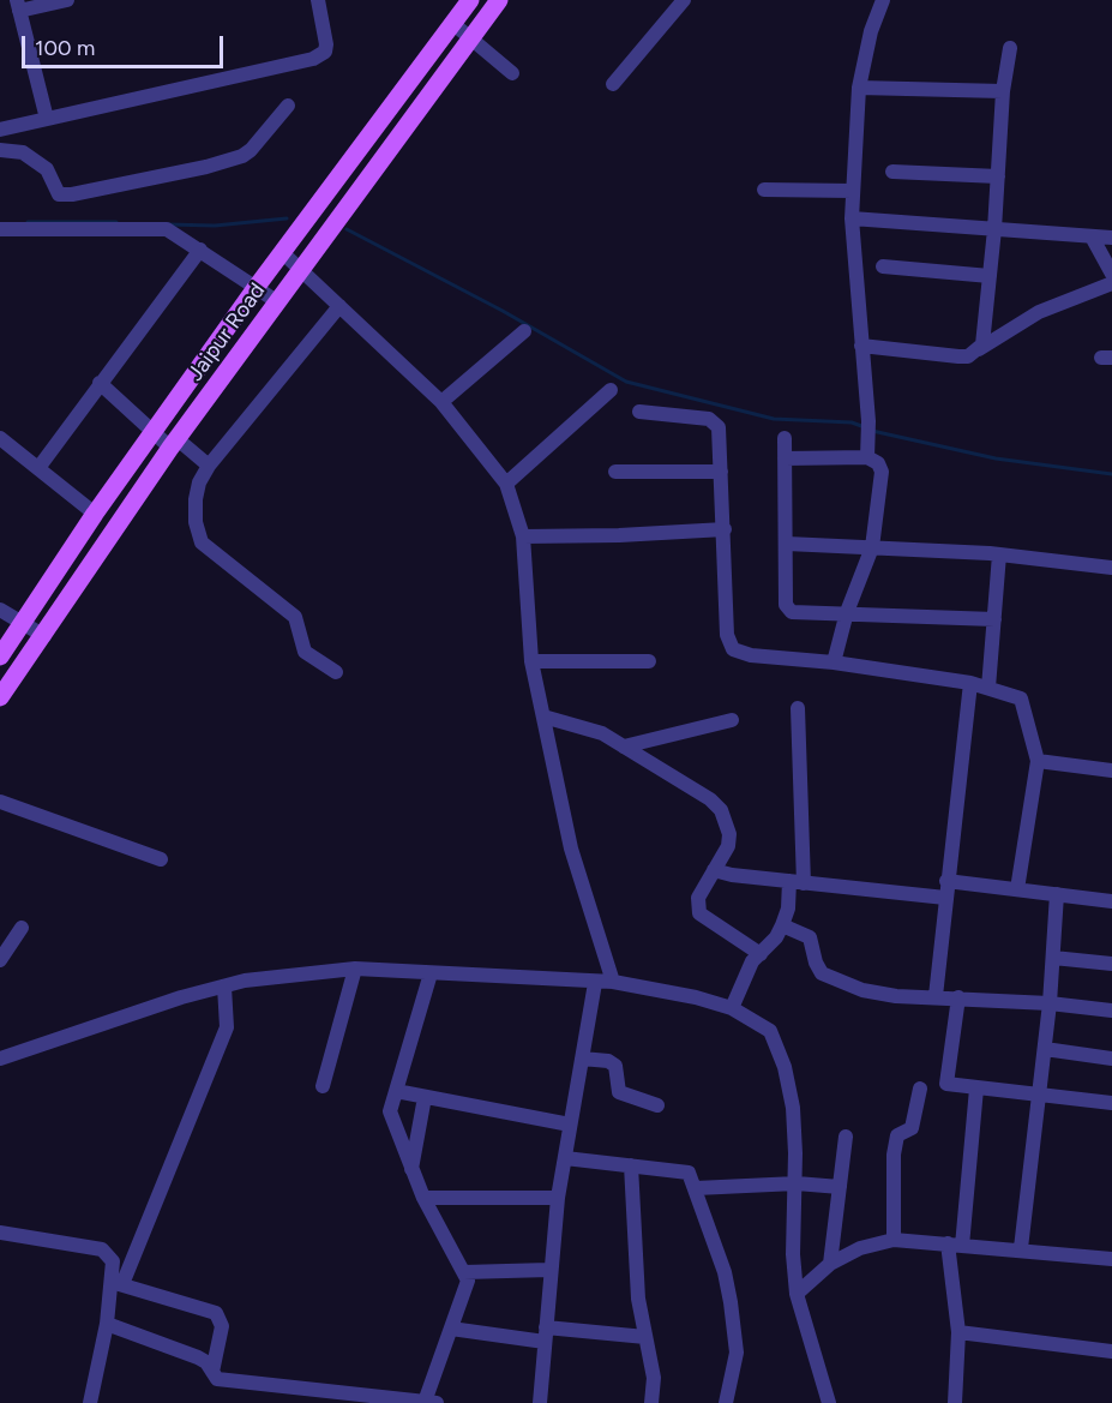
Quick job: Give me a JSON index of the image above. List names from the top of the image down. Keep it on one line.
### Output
{"streets":{"main road":["Jaipur Road"]},"scale_bar":"100 m"}
